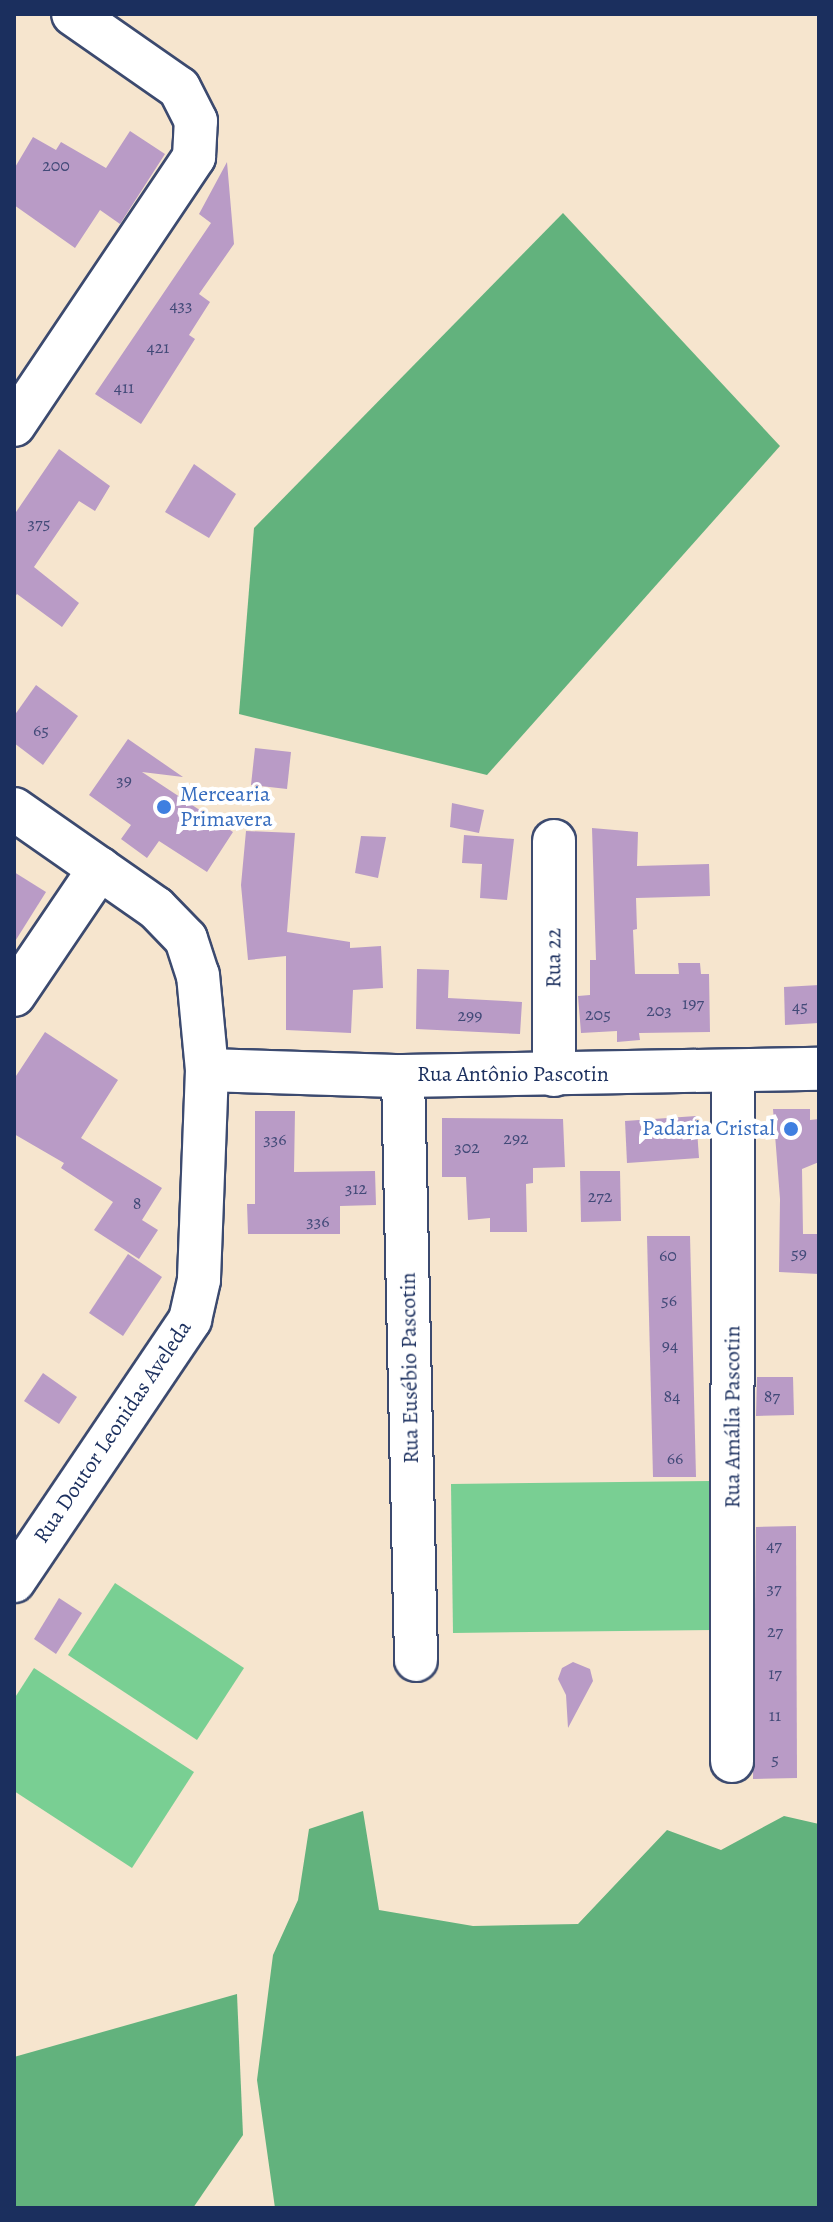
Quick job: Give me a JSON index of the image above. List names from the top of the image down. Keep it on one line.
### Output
{"streets":{"street":["Rua 22","Rua Antônio Pascotin","Rua Eusébio Pascotin","Rua Amália Pascotin","Rua Doutor Leonidas Aveleda"]},"crossings":[["Rua 22","Rua Antônio Pascotin"],["Rua Antônio Pascotin","Rua Eusébio Pascotin"],["Rua Antônio Pascotin","Rua Amália Pascotin"],["Rua Antônio Pascotin","Rua Doutor Leonidas Aveleda"]],"places":["Mercearia Primavera","Padaria Cristal"],"house_numbers":["200","433","421","411","375","65","39","197","45","203","205","299","292","336","302","312","272","8","336","59","60","56","94","84","87","66","47","37","27","17","11","5"]}
